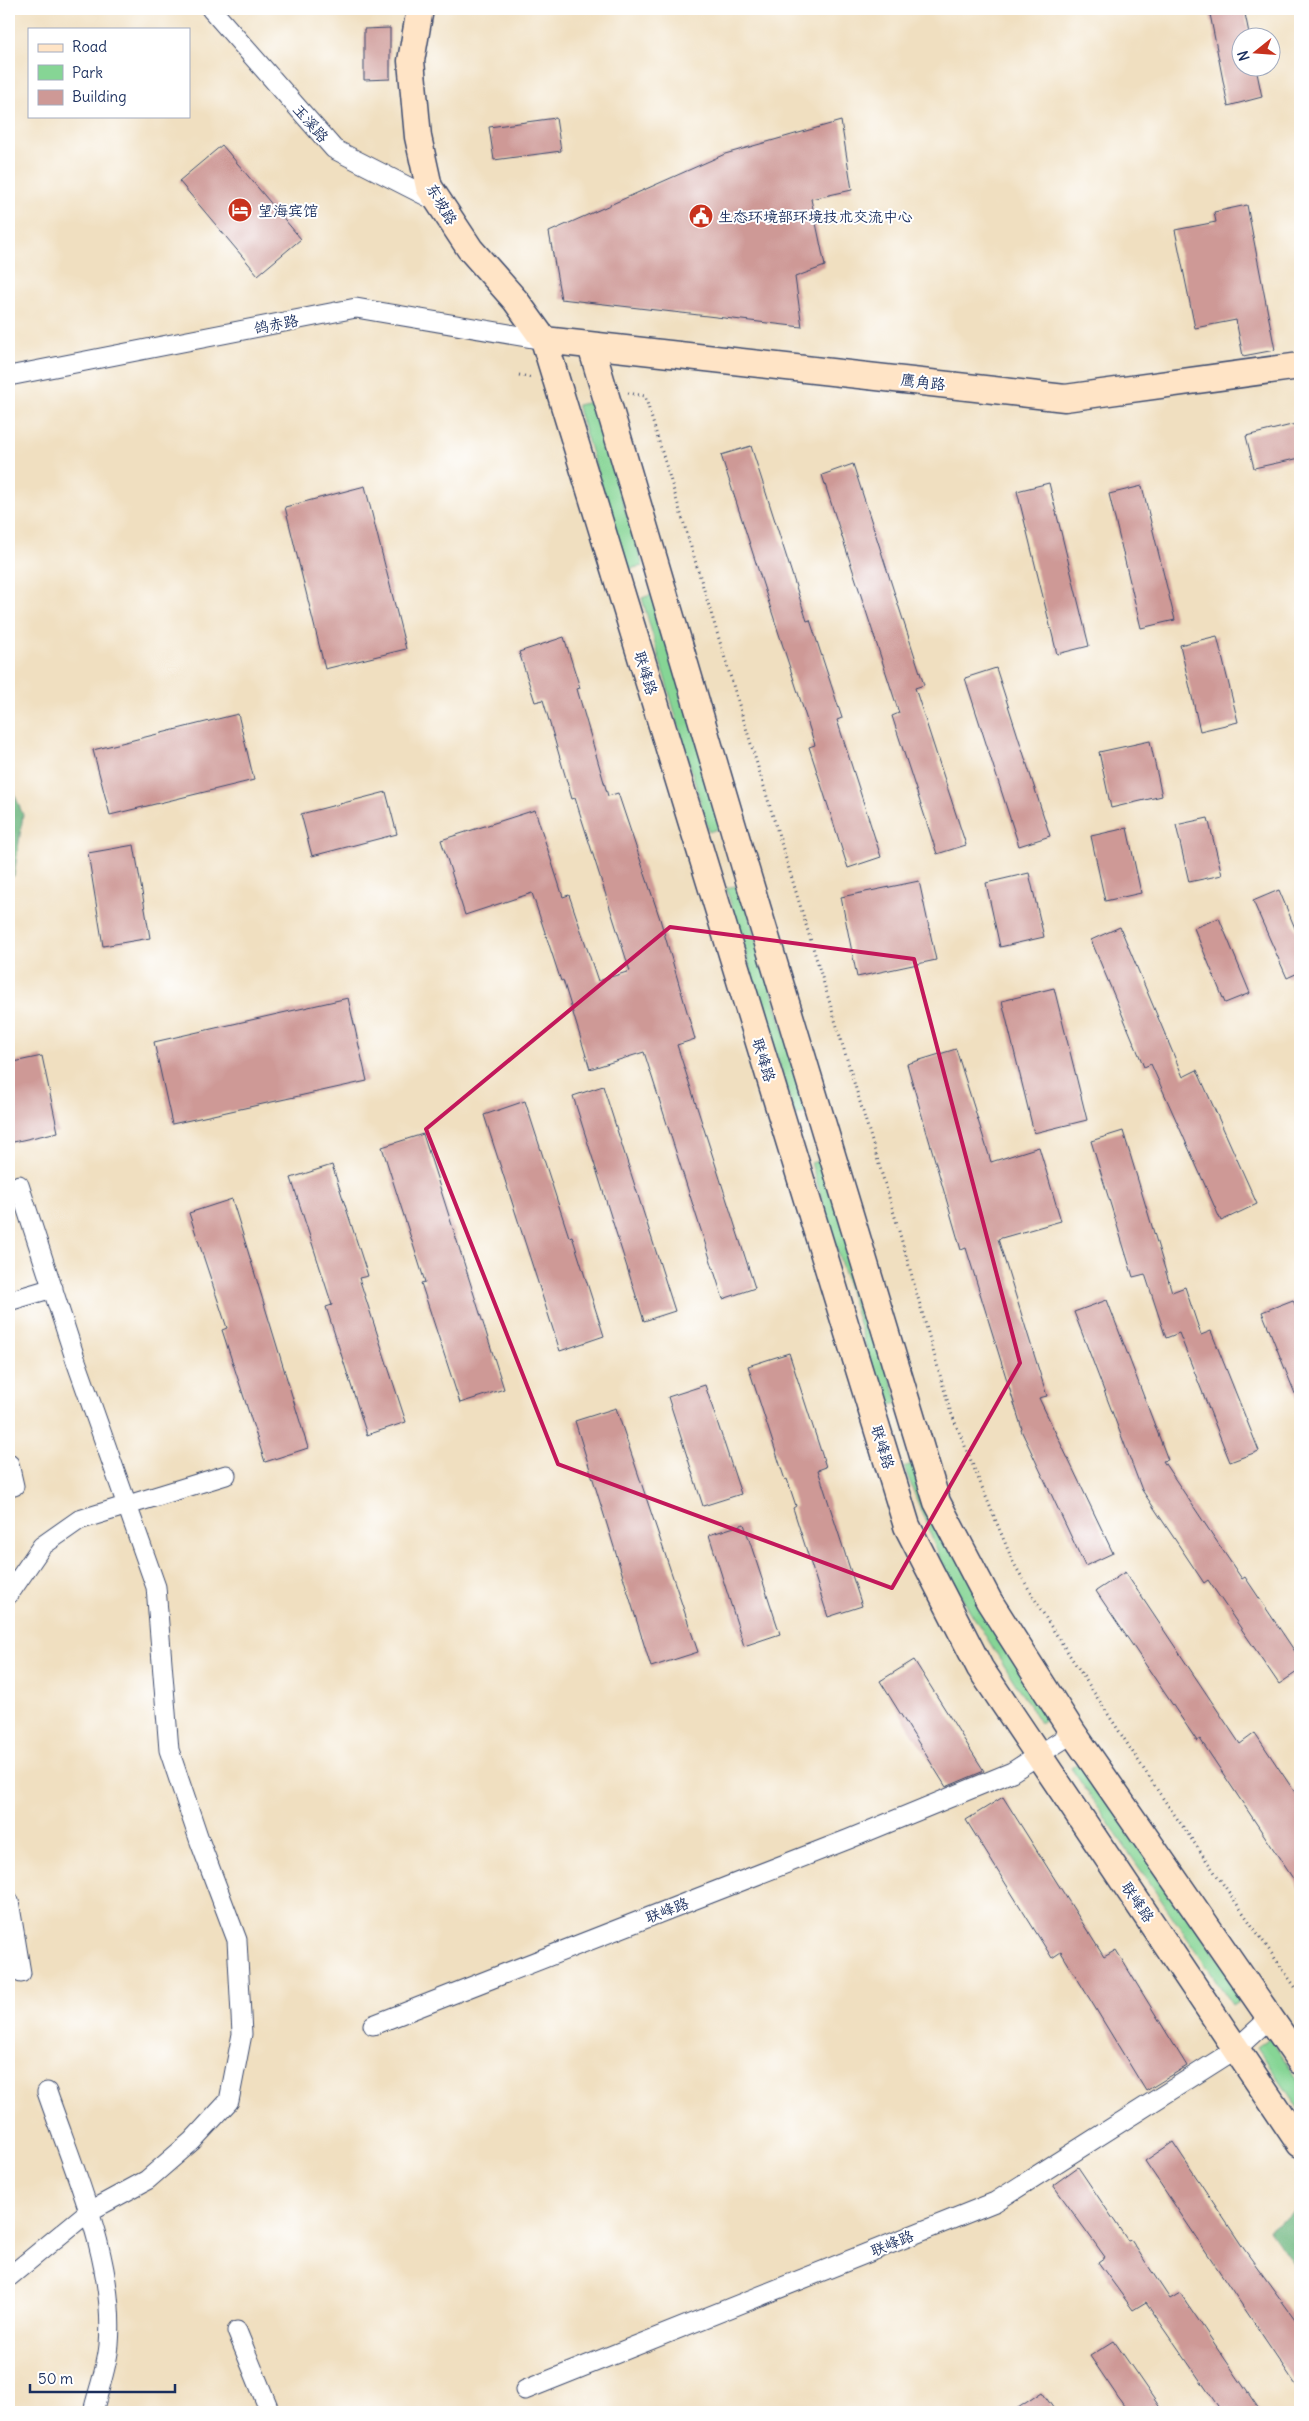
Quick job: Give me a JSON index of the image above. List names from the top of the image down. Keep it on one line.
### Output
{"streets":{"main road":["东坡路","鹰角路","联峰路"],"street":["玉溪路","鸽赤路"]},"crossings":[["玉溪路","东坡路"],["东坡路","鸽赤路"],["东坡路","鹰角路"],["东坡路","联峰路"],["鸽赤路","鹰角路"],["鸽赤路","联峰路"],["鹰角路","联峰路"]],"places":{"hotel":["望海宾馆"],"public building":["生态环境部环境技术交流中心"]},"legend":["Road","Park","Building"],"scale_bar":"50 m","north":"left"}
